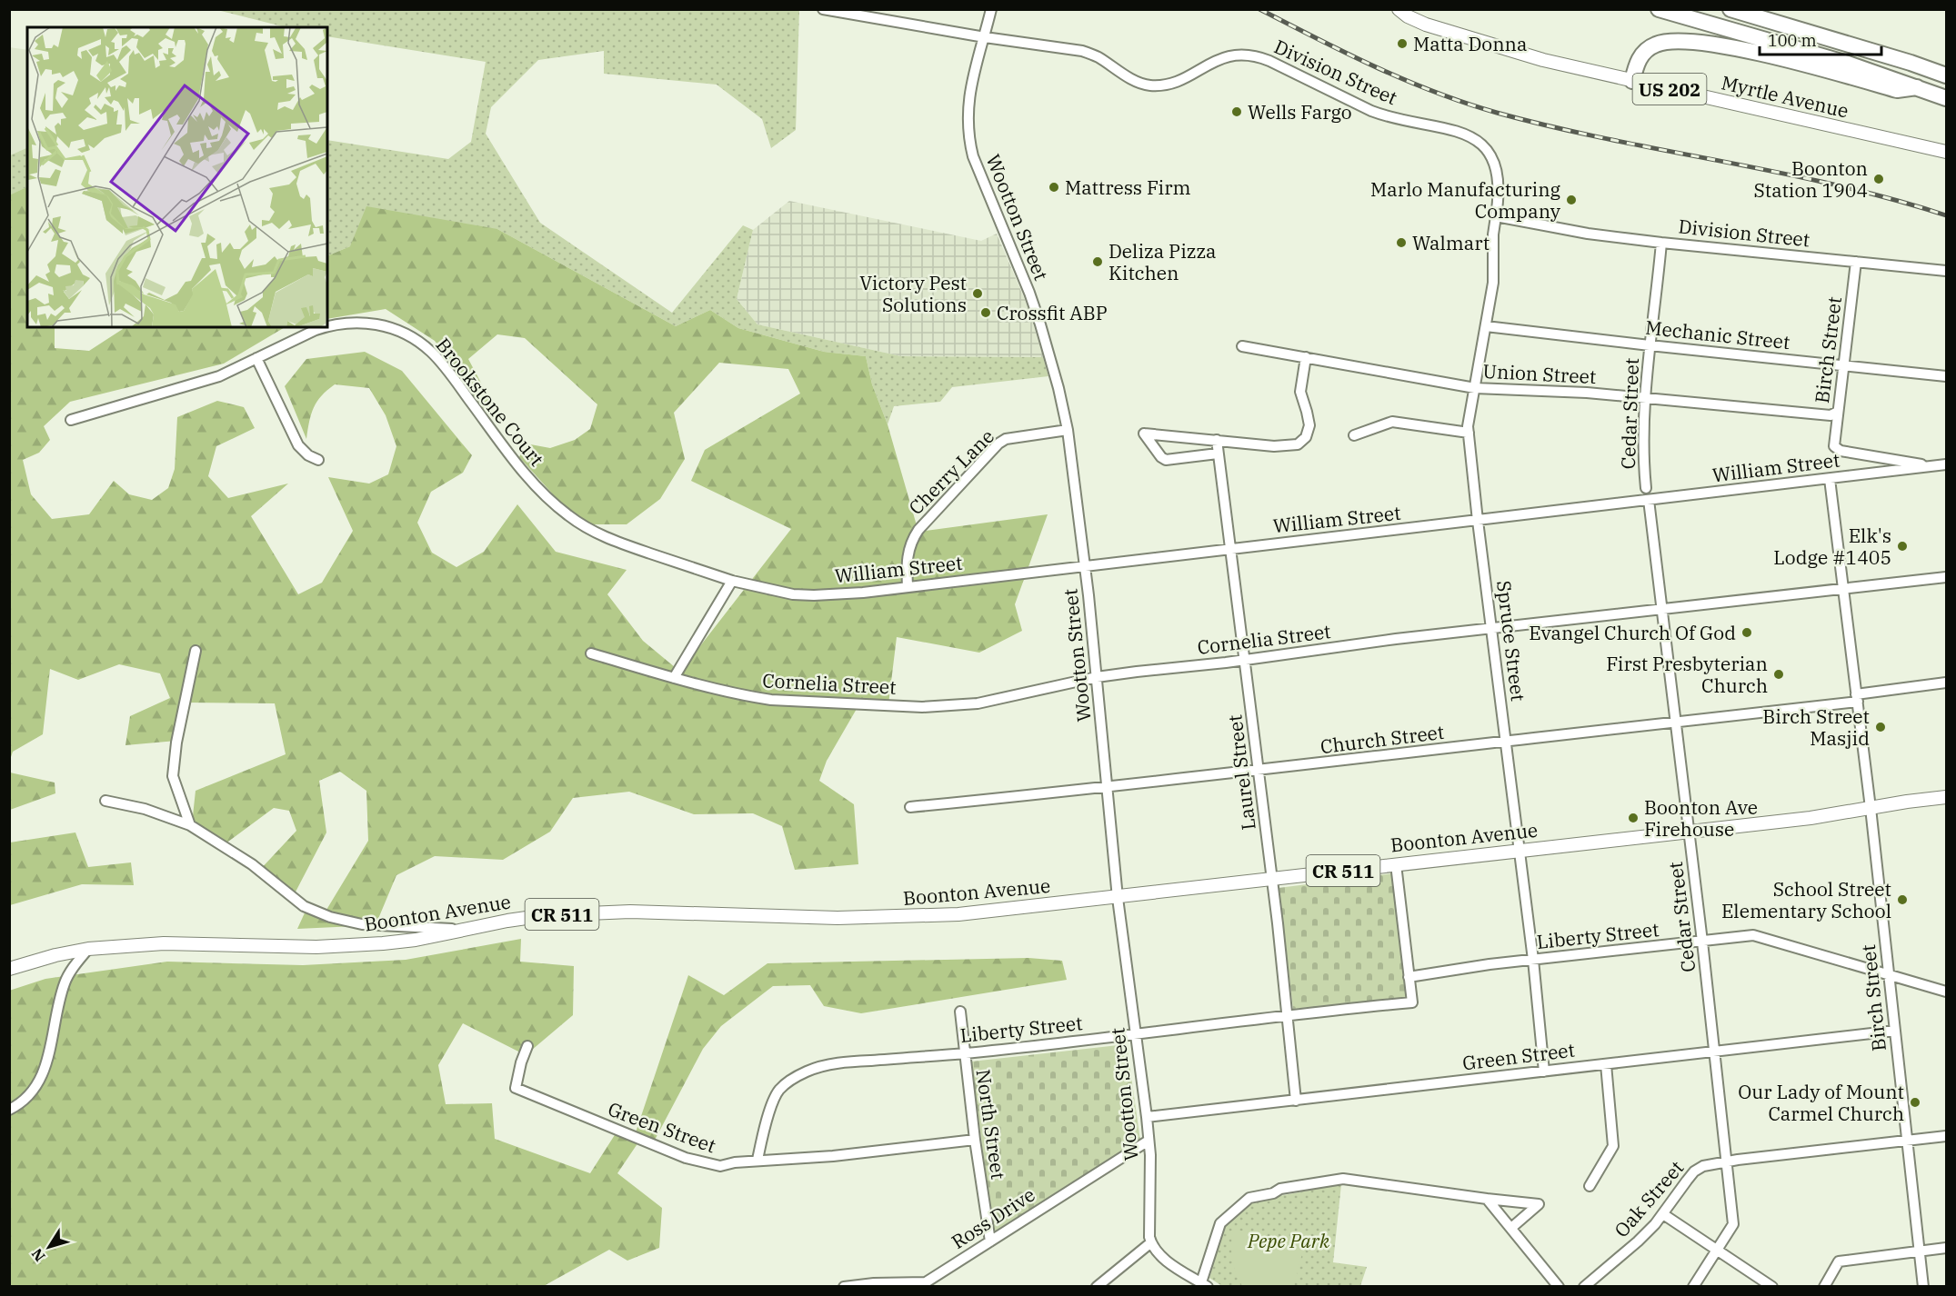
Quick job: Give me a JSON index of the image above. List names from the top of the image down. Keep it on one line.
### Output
{"streets":{"main road":["US 202","Myrtle Avenue","Boonton Avenue","CR 511"],"street":["Division Street","Wootton Street","Mechanic Street","Birch Street","Union Street","Brookstone Court","Cedar Street","William Street","Cherry Lane","Cornelia Street","Spruce Street","Church Street","Laurel Street","Liberty Street","Green Street","North Street","Oak Street","Ross Drive"]},"crossings":[["Division Street","Wootton Street"],["Division Street","Birch Street"],["Division Street","Cedar Street"],["Division Street","Spruce Street"],["Wootton Street","William Street"],["Wootton Street","Cherry Lane"],["Wootton Street","Cornelia Street"],["Wootton Street","Church Street"],["Wootton Street","Boonton Avenue"],["Wootton Street","Liberty Street"],["Wootton Street","Green Street"],["Wootton Street","Ross Drive"],["Mechanic Street","Birch Street"],["Mechanic Street","Cedar Street"],["Mechanic Street","Spruce Street"],["Birch Street","Union Street"],["Birch Street","William Street"],["Birch Street","Cornelia Street"],["Birch Street","Church Street"],["Birch Street","Boonton Avenue"],["Birch Street","Liberty Street"],["Birch Street","Green Street"],["Birch Street","Oak Street"],["Union Street","Cedar Street"],["Union Street","Spruce Street"],["Brookstone Court","William Street"],["Cedar Street","William Street"],["Cedar Street","Cornelia Street"],["Cedar Street","Church Street"],["Cedar Street","Boonton Avenue"],["Cedar Street","Liberty Street"],["Cedar Street","Green Street"],["Cedar Street","Oak Street"],["William Street","Cherry Lane"],["William Street","Spruce Street"],["William Street","Laurel Street"],["Cornelia Street","Spruce Street"],["Cornelia Street","Laurel Street"],["Spruce Street","Church Street"],["Spruce Street","Boonton Avenue"],["Spruce Street","Liberty Street"],["Spruce Street","Green Street"],["Church Street","Laurel Street"],["Laurel Street","Boonton Avenue"],["Laurel Street","Liberty Street"],["Laurel Street","Green Street"],["Liberty Street","Green Street"],["Liberty Street","North Street"],["Green Street","North Street"],["North Street","Ross Drive"]],"parks":["Pepe Park"],"places":["Matta Donna","Wells Fargo","Boonton Station 1904","Mattress Firm","Marlo Manufacturing Company","Walmart","Deliza Pizza Kitchen","Victory Pest Solutions","Crossfit ABP","Elk's Lodge #1405","Evangel Church Of God","First Presbyterian Church","Birch Street Masjid","Boonton Ave Firehouse","School Street Elementary School","Our Lady of Mount Carmel Church"],"scale_bar":"100 m","north":"bottom left"}
